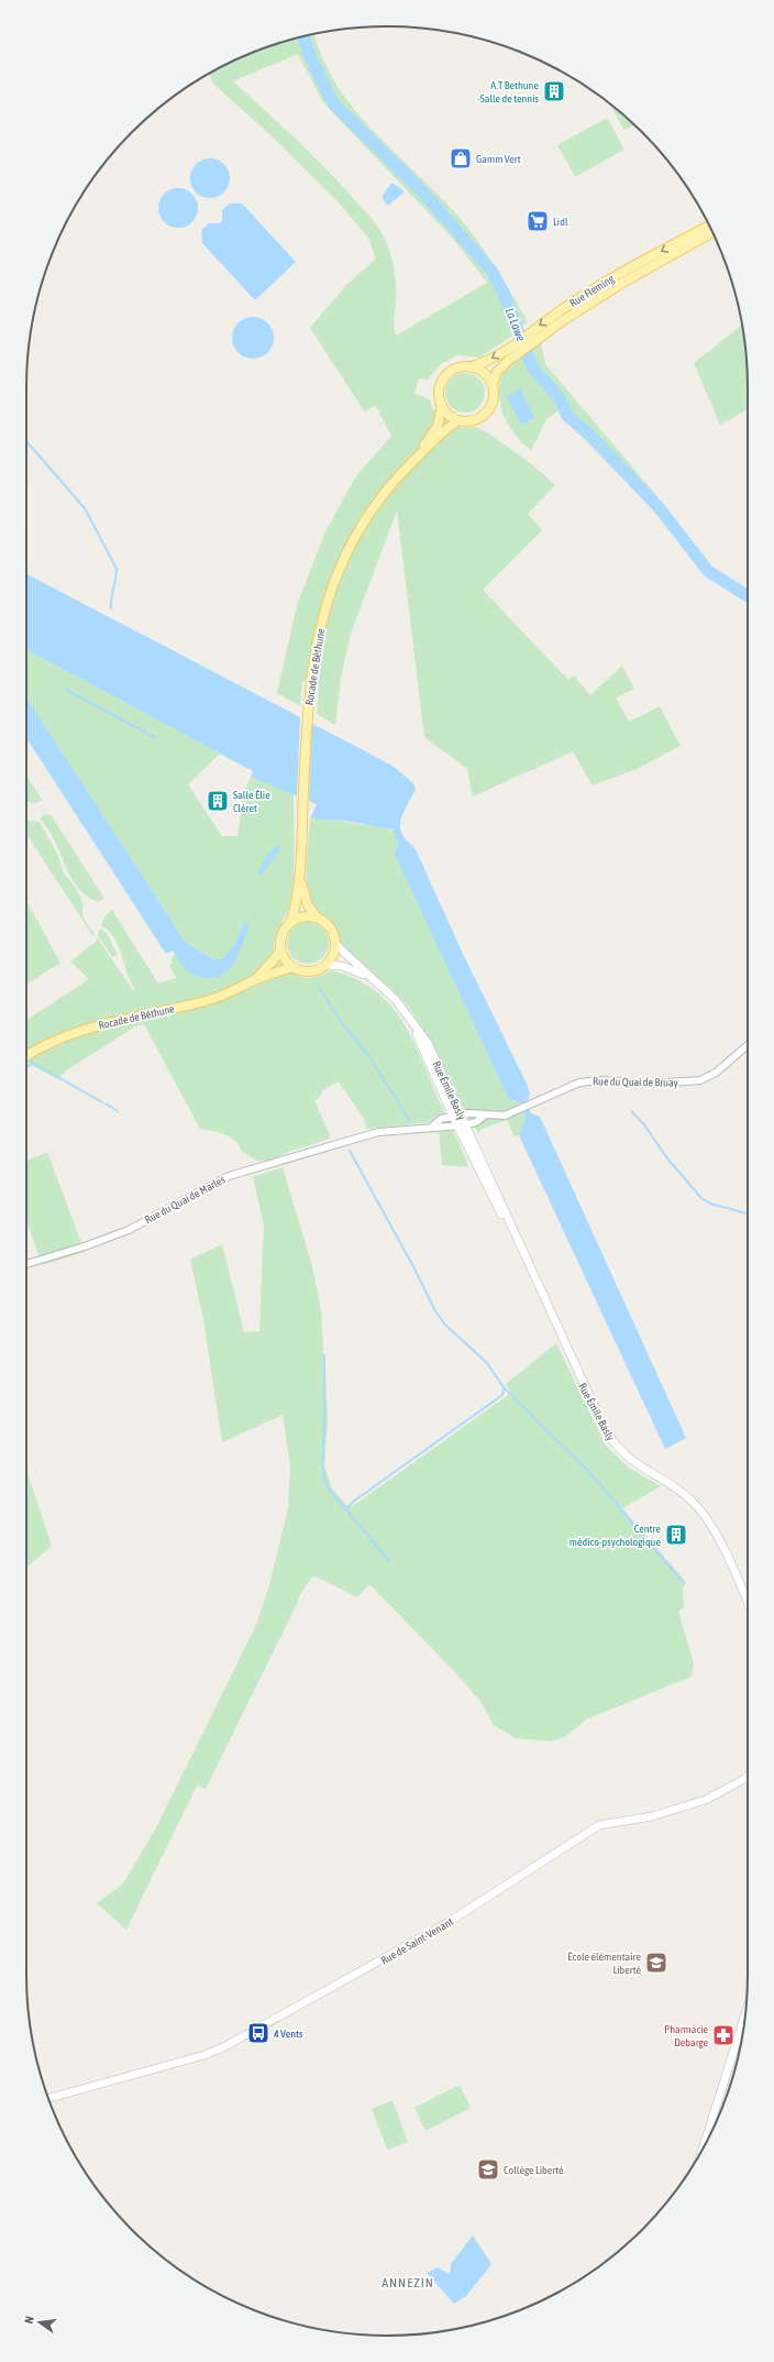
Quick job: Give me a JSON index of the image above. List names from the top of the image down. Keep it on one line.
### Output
{"streets":{"main road":["Rue Fleming","Rocade de Béthune","Rue Émile Basly","Rue de Saint-Venant"],"street":["Rue du Quai de Bruay","Rue du Quai de Marles"]},"crossings":[["Rue Fleming","Rocade de Béthune"],["Rocade de Béthune","Rue Émile Basly"],["Rue du Quai de Bruay","Rue Émile Basly"]],"districts":["ANNEZIN"],"water":["La Lawe"],"places":{"building":["A.T Bethune -Salle de tennis","Salle Élie Cléret","Centre médico-psychologique"],"shop":["Gamm Vert"],"supermarket":["Lidl"],"school or university":["École élémentaire Liberté","Collège Liberté"],"bus stop":["4 Vents"],"pharmacy":["Pharmacie Debarge"]},"north":"left"}
